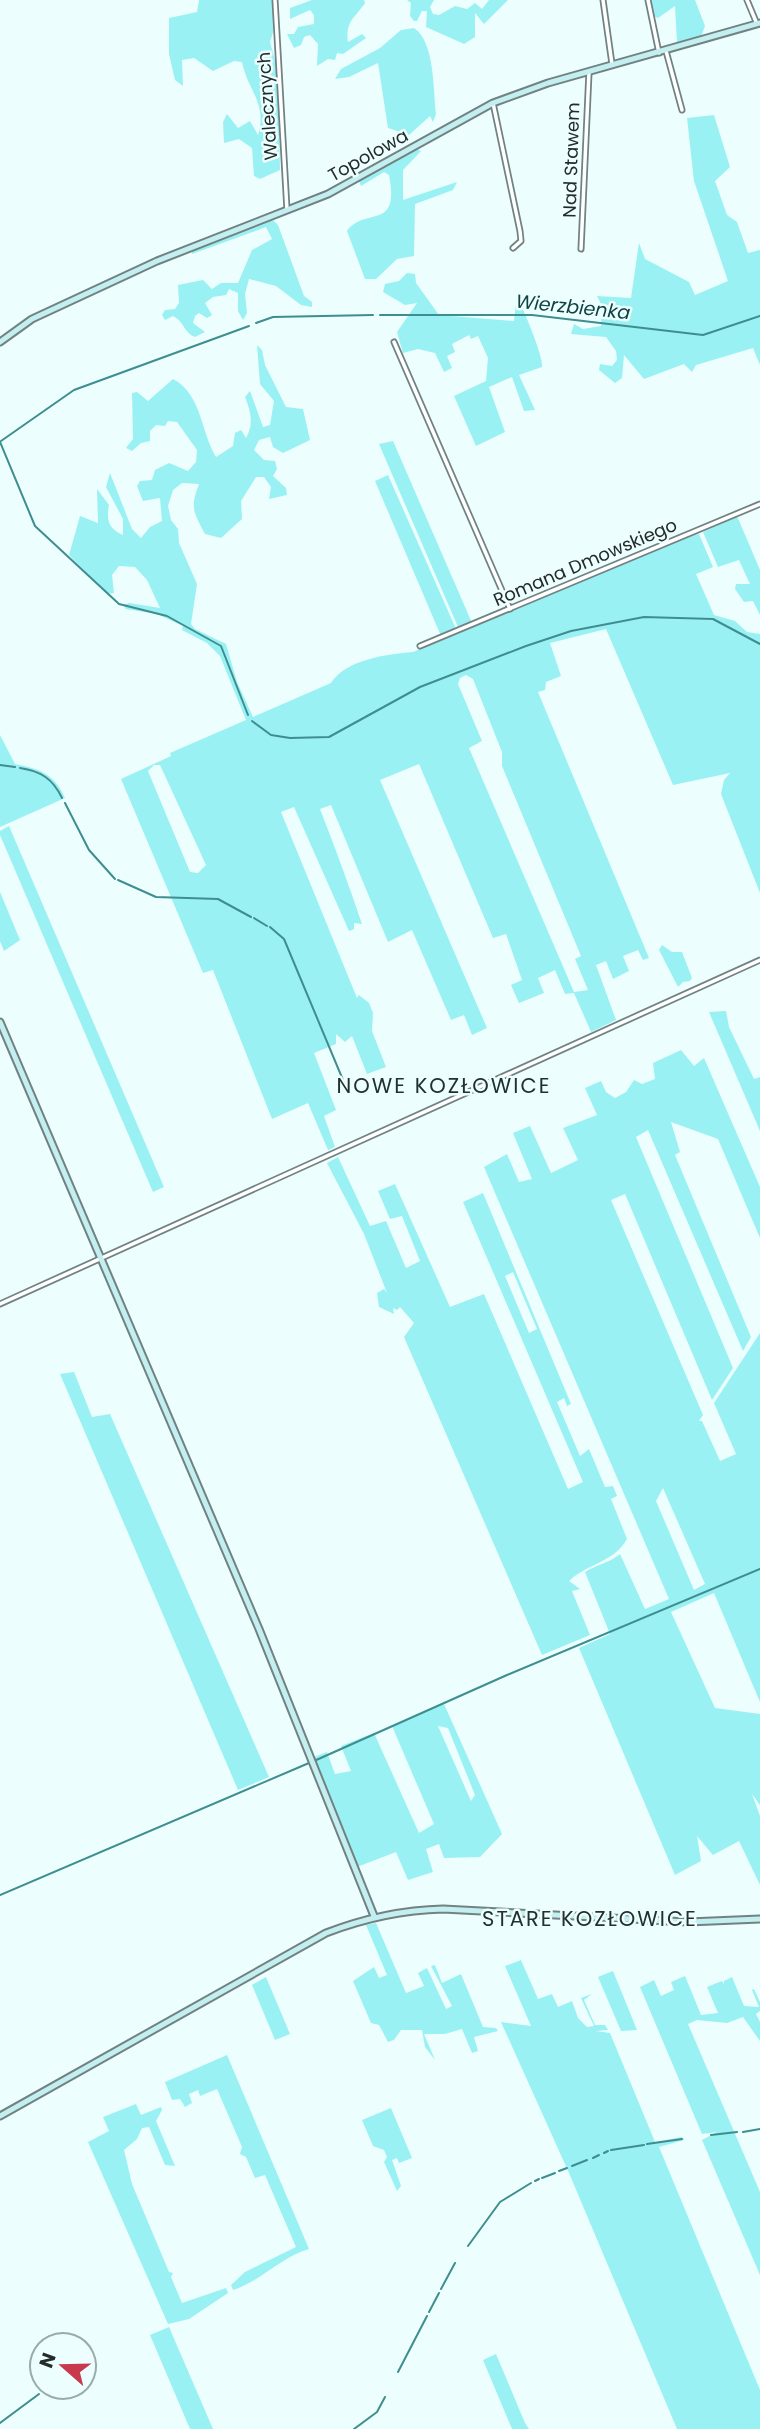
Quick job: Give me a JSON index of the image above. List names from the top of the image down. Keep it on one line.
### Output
{"streets":{"street":["Walecznych","Topolowa","Nad Stawem","Romana Dmowskiego"]},"crossings":[["Walecznych","Topolowa"],["Topolowa","Nad Stawem"]],"districts":["NOWE KOZŁOWICE","STARE KOZŁOWICE"],"water":["Wierzbienka"],"north":"left"}
